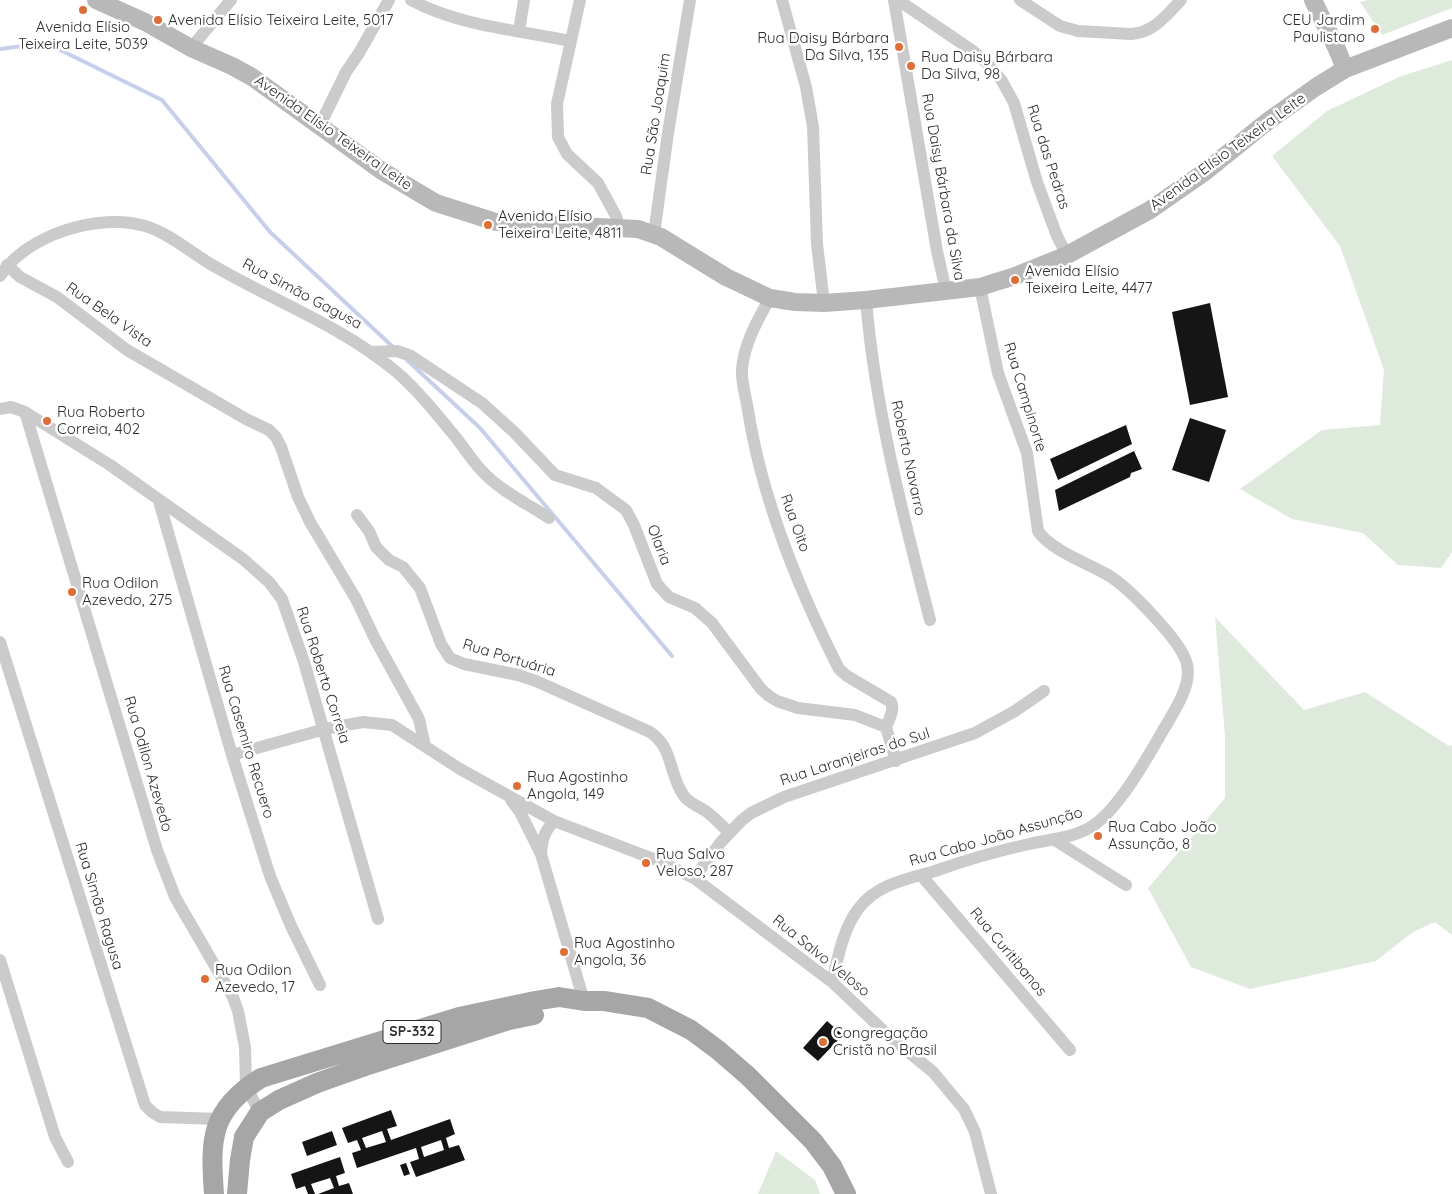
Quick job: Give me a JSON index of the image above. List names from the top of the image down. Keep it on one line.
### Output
{"streets":{"main road":["Avenida Elísio Teixeira Leite","SP-332"],"street":["Rua São Joaquim","Rua das Pedras","Rua Daisy Bárbara da Silva","Rua Simão Gagusa","Rua Bela Vista","Rua Campinorte","Roberto Navarro","Rua Oito","Olaria","Rua Portuária","Rua Roberto Correia","Rua Casemiro Recuero","Rua Laranjeiras do Sul","Rua Odilon Azevedo","Rua Cabo João Assunção","Rua Simão Ragusa","Rua Curitibanos","Rua Salvo Veloso"]},"crossings":[["Rua São Joaquim","Avenida Elísio Teixeira Leite"],["Avenida Elísio Teixeira Leite","Rua das Pedras"],["Avenida Elísio Teixeira Leite","Rua Daisy Bárbara da Silva"],["Avenida Elísio Teixeira Leite","Rua Campinorte"],["Avenida Elísio Teixeira Leite","Roberto Navarro"],["Avenida Elísio Teixeira Leite","Rua Oito"],["Rua Simão Gagusa","Rua Bela Vista"],["Rua Simão Gagusa","Olaria"],["Rua Bela Vista","Rua Salvo Veloso"],["Rua Campinorte","Rua Cabo João Assunção"],["Rua Oito","Olaria"],["Rua Portuária","Rua Laranjeiras do Sul"],["Rua Roberto Correia","Rua Casemiro Recuero"],["Rua Roberto Correia","Rua Odilon Azevedo"],["Rua Roberto Correia","Rua Salvo Veloso"],["Rua Casemiro Recuero","Rua Salvo Veloso"],["Rua Laranjeiras do Sul","Rua Salvo Veloso"],["Rua Odilon Azevedo","SP-332"],["Rua Cabo João Assunção","Rua Curitibanos"],["Rua Cabo João Assunção","Rua Salvo Veloso"],["Rua Simão Ragusa","SP-332"]],"places":["Avenida Elísio Teixeira Leite, 5039","Avenida Elísio Teixeira Leite, 5017","CEU Jardim Paulistano","Rua Daisy Bárbara Da Silva, 135","Rua Daisy Bárbara Da Silva, 98","Avenida Elísio Teixeira Leite, 4811","Avenida Elísio Teixeira Leite, 4477","Rua Roberto Correia, 402","Rua Odilon Azevedo, 275","Rua Agostinho Angola, 149","Rua Cabo João Assunção, 8","Rua Salvo Veloso, 287","Rua Agostinho Angola, 36","Rua Odilon Azevedo, 17","Congregação Cristã no Brasil"]}
